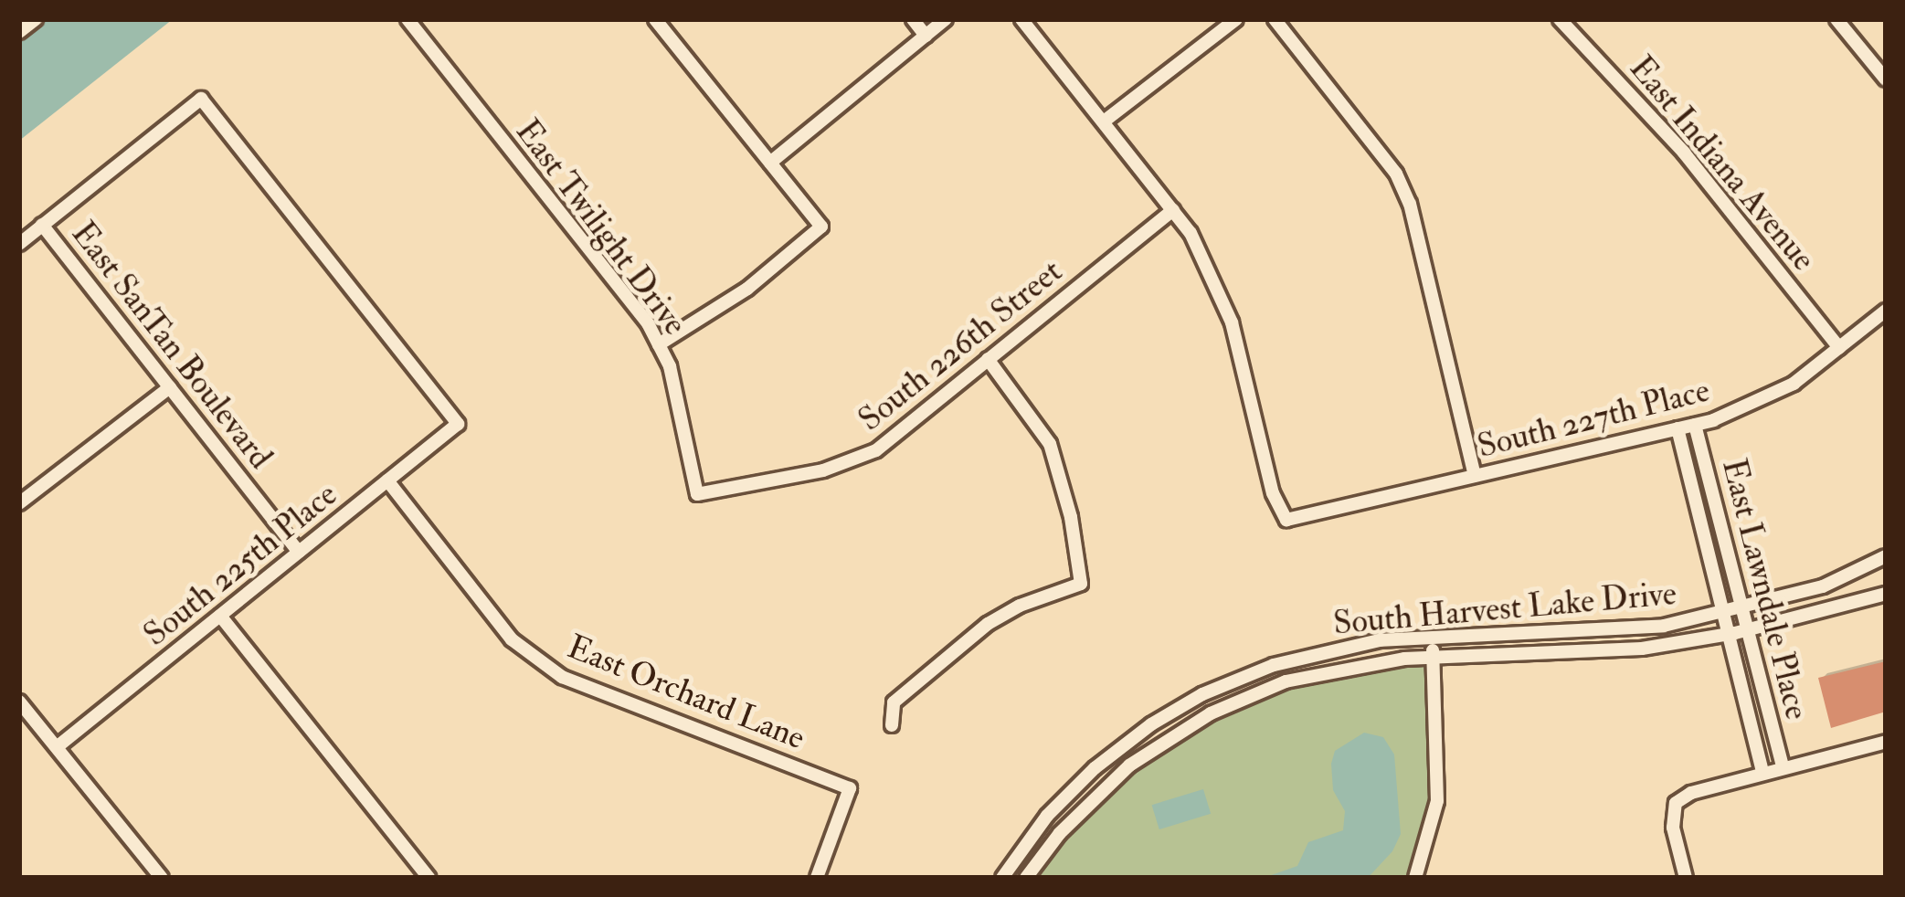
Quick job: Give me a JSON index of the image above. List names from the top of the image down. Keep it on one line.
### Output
{"streets":{"street":["East Indiana Avenue","East Twilight Drive","East SanTan Boulevard","South 226th Street","South 227th Place","South 225th Place","East Lawndale Place","South Harvest Lake Drive","East Orchard Lane"]},"crossings":[["East Indiana Avenue","South 227th Place"],["East Twilight Drive","South 226th Street"],["East SanTan Boulevard","South 225th Place"],["South 226th Street","South 227th Place"],["South 227th Place","East Lawndale Place"],["South 225th Place","East Orchard Lane"],["East Lawndale Place","South Harvest Lake Drive"]]}
